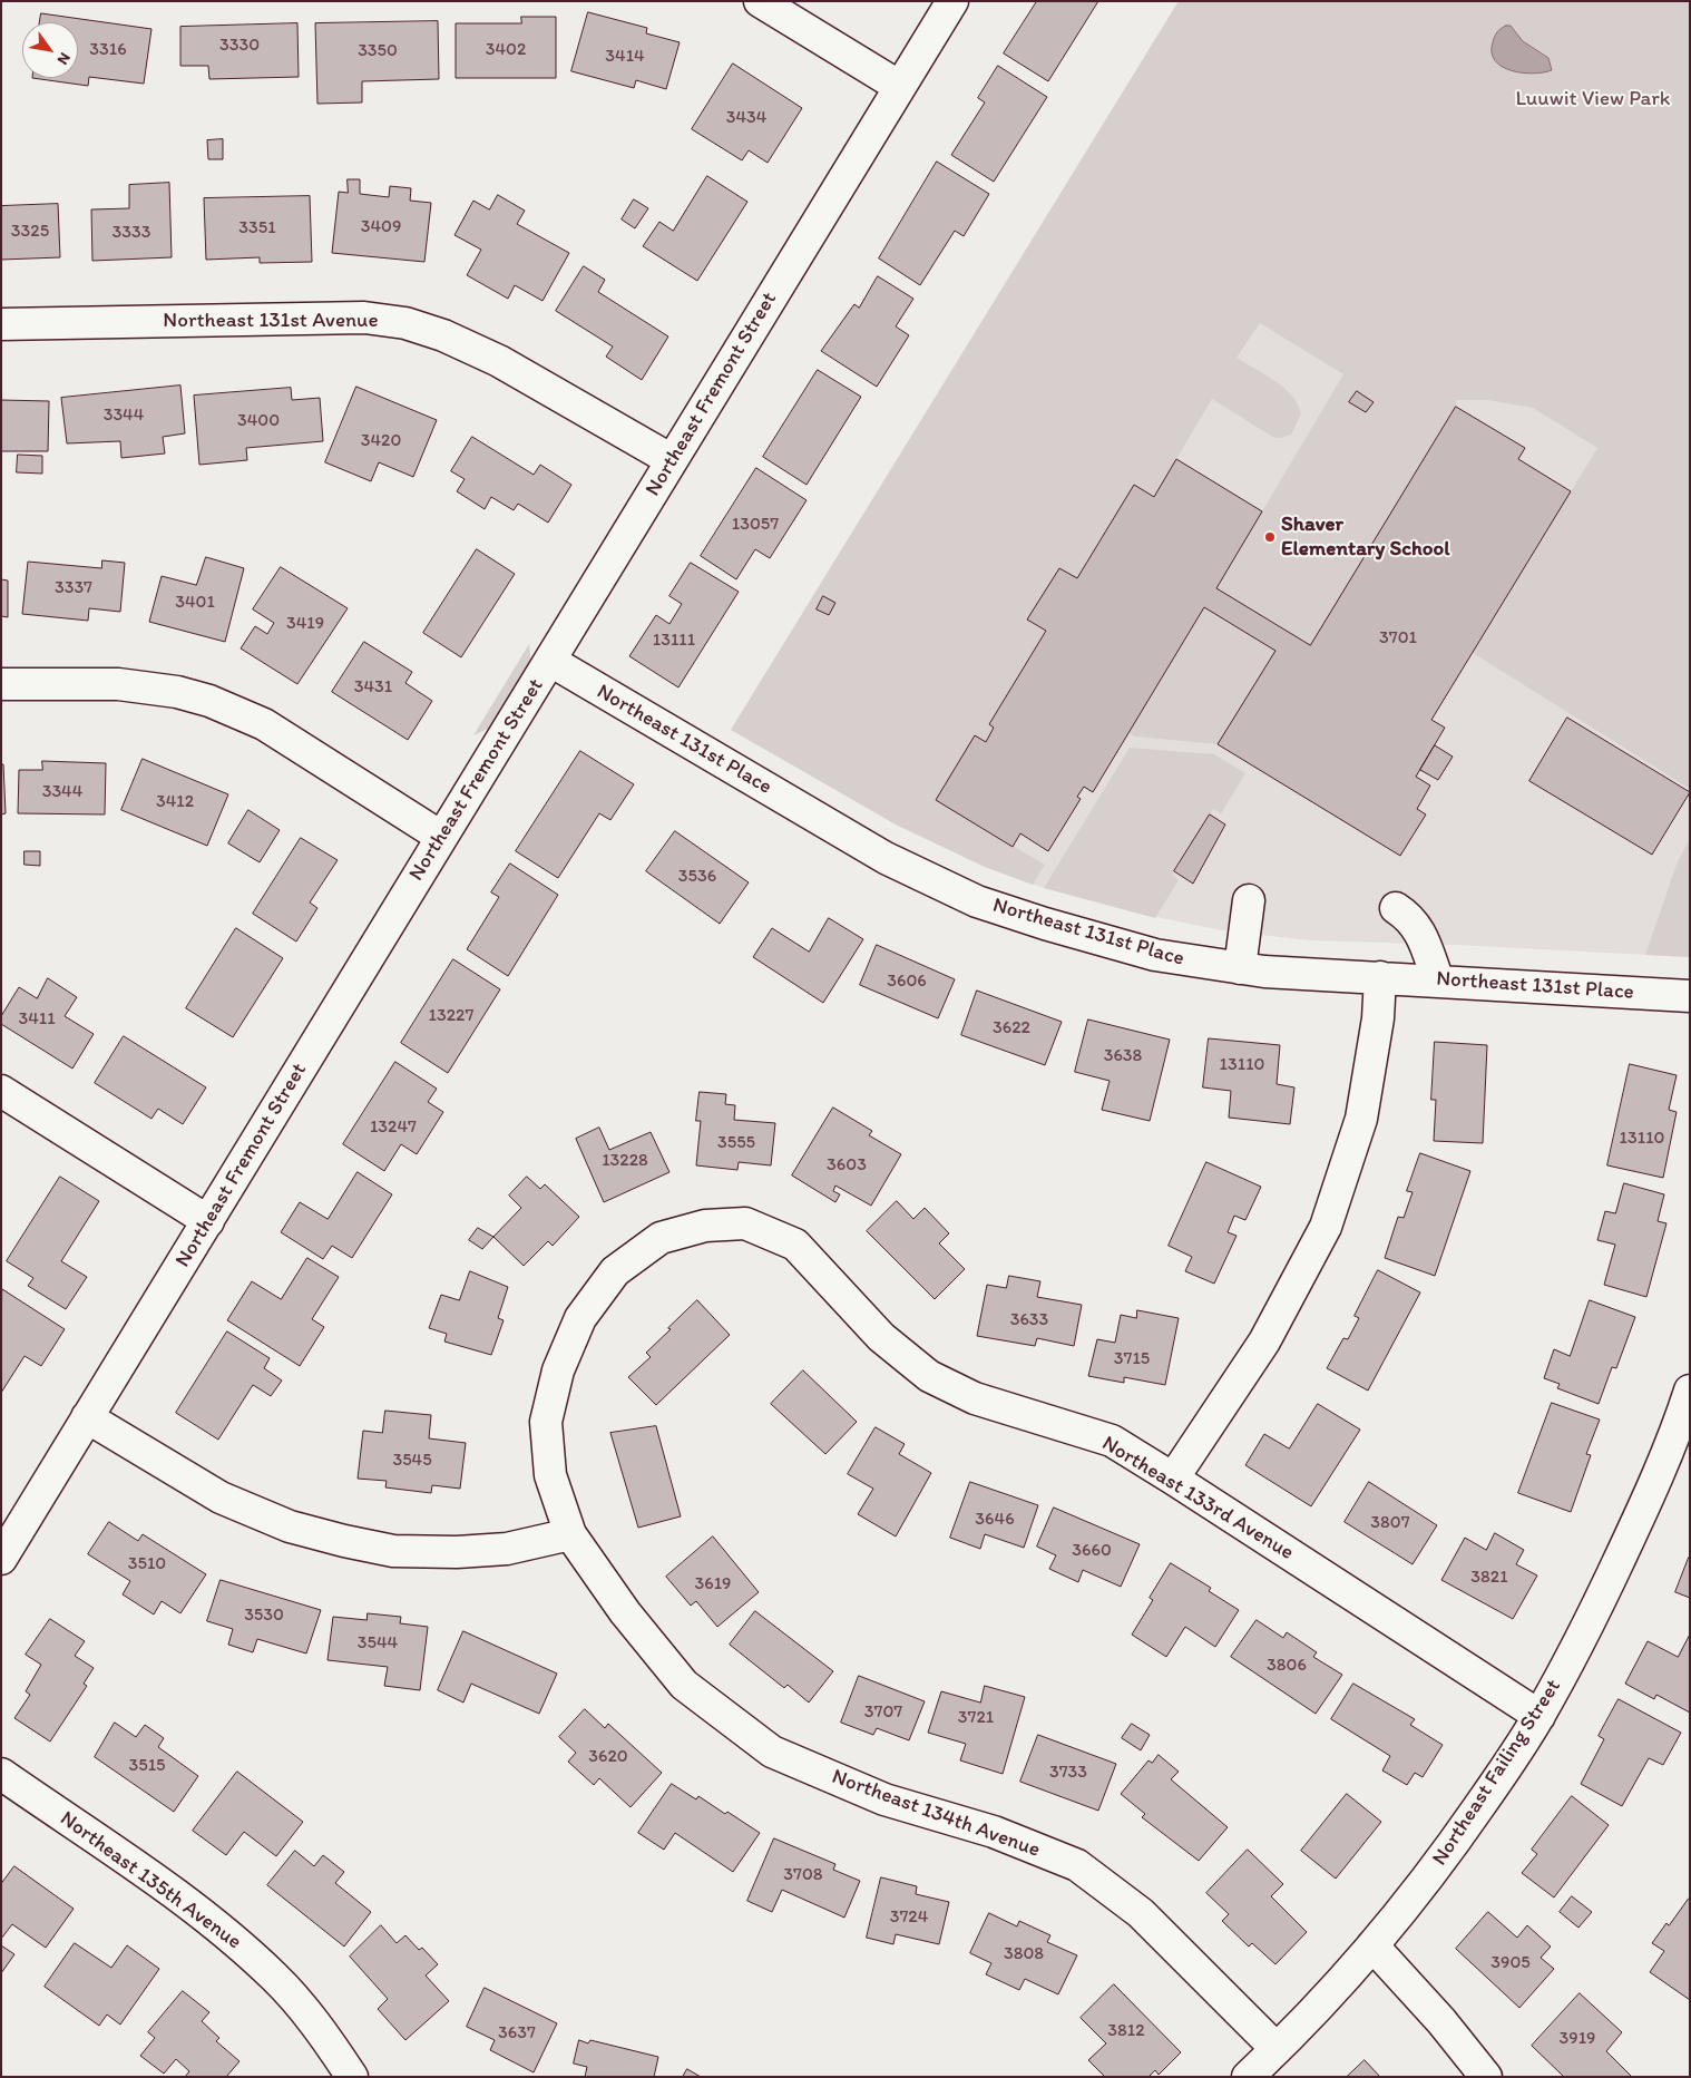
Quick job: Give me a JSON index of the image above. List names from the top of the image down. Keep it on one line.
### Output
{"streets":{"street":["Northeast 131st Avenue","Northeast Fremont Street","Northeast 131st Place","Northeast 133rd Avenue","Northeast Failing Street","Northeast 134th Avenue","Northeast 135th Avenue"]},"crossings":[["Northeast 131st Avenue","Northeast Fremont Street"],["Northeast Fremont Street","Northeast 131st Place"],["Northeast 133rd Avenue","Northeast Failing Street"],["Northeast 133rd Avenue","Northeast 134th Avenue"],["Northeast Failing Street","Northeast 134th Avenue"]],"parks":["Luuwit View Park"],"places":["Shaver Elementary School"],"house_numbers":["3330","3316","3402","3350","3414","3434","3409","3351","3325","3333","3344","3400","3420","13057","3337","3401","3419","3701","13111","3431","3344","3412","3536","3606","13227","3411","3622","3638","13110","13247","13110","3555","13228","3603","3633","3715","3545","3646","3807","3660","3510","3821","3619","3530","3544","3806","3707","3721","3620","3515","3733","3708","3724","3808","3905","3812","3637","3919"],"north":"bottom right"}
